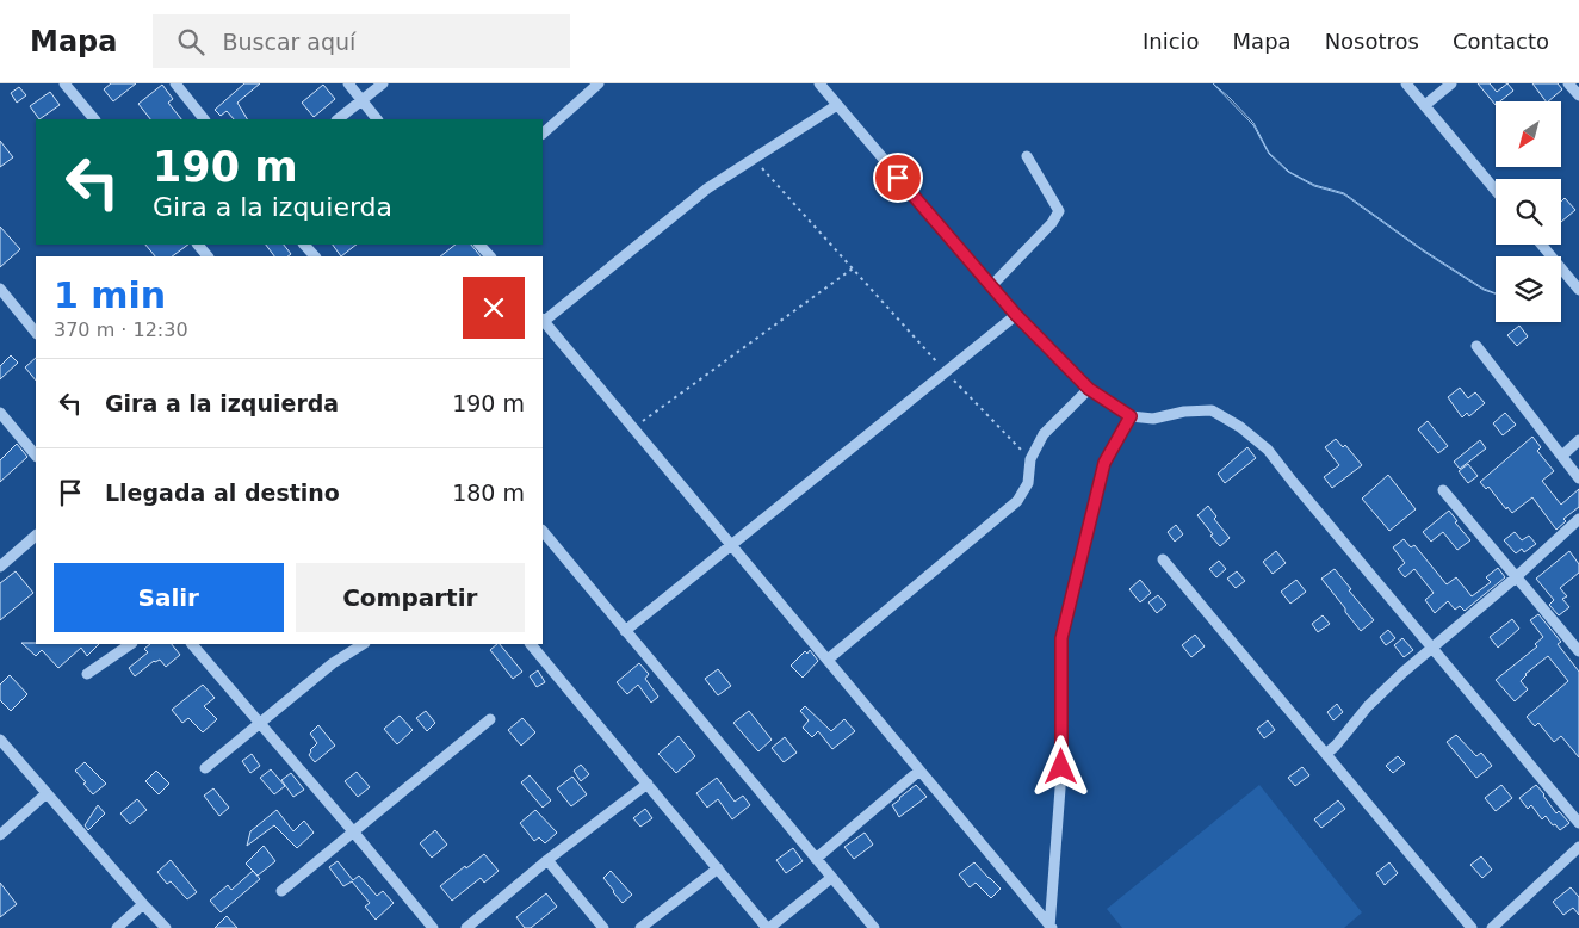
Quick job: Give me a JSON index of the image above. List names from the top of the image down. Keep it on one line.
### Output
{"north":"bottom left","page":{"header":"Mapa","search":"Buscar aquí","nav":["Inicio","Mapa","Nosotros","Contacto"],"turn":["190 m","Gira a la izquierda"],"heading":["1 min","370 m · 12:30"],"list":[{"name":"Gira a la izquierda","value":"190 m"},{"name":"Llegada al destino","value":"180 m"}],"buttons":["Salir","Compartir"]}}
